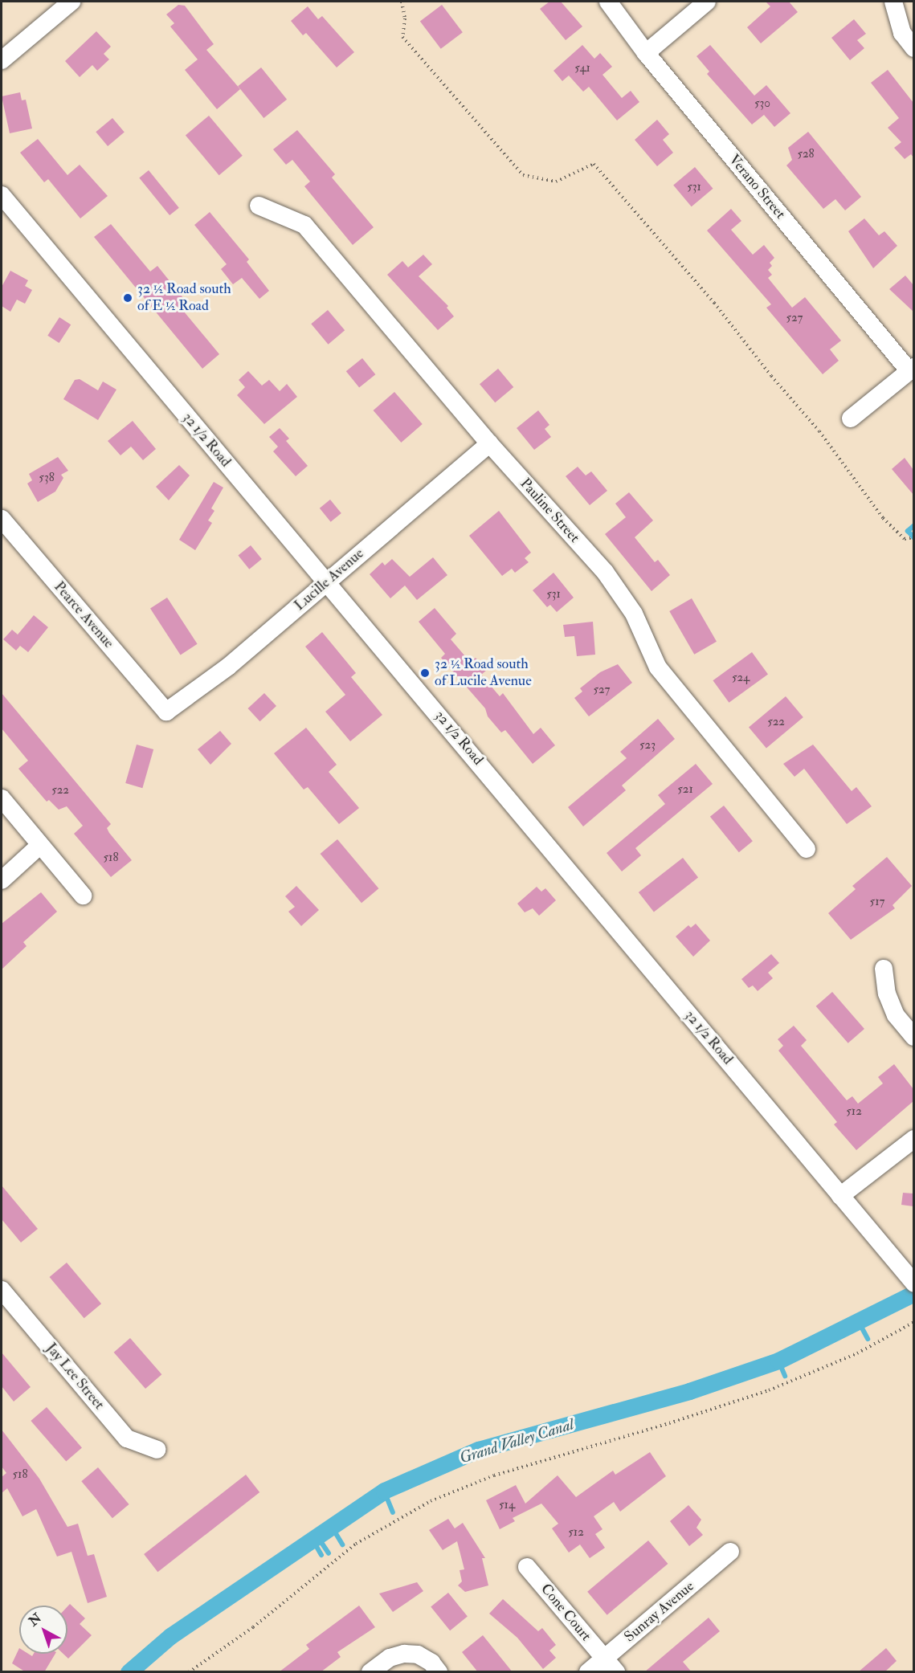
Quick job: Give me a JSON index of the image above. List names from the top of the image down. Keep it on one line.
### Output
{"streets":{"street":["Verano Street","32 1/2 Road","Pauline Street","Lucille Avenue","Pearce Avenue","Jay Lee Street","Sunray Avenue","Cone Court"]},"crossings":[["32 1/2 Road","Lucille Avenue"],["Pauline Street","Lucille Avenue"],["Lucille Avenue","Pearce Avenue"],["Sunray Avenue","Cone Court"]],"water":["Grand Valley Canal"],"places":["32 ½ Road south of E ½ Road","32 ½ Road south of Lucile Avenue"],"house_numbers":["541","530","528","531","527","538","531","524","527","522","523","521","522","518","517","512","518","514","512"],"north":"top left"}
